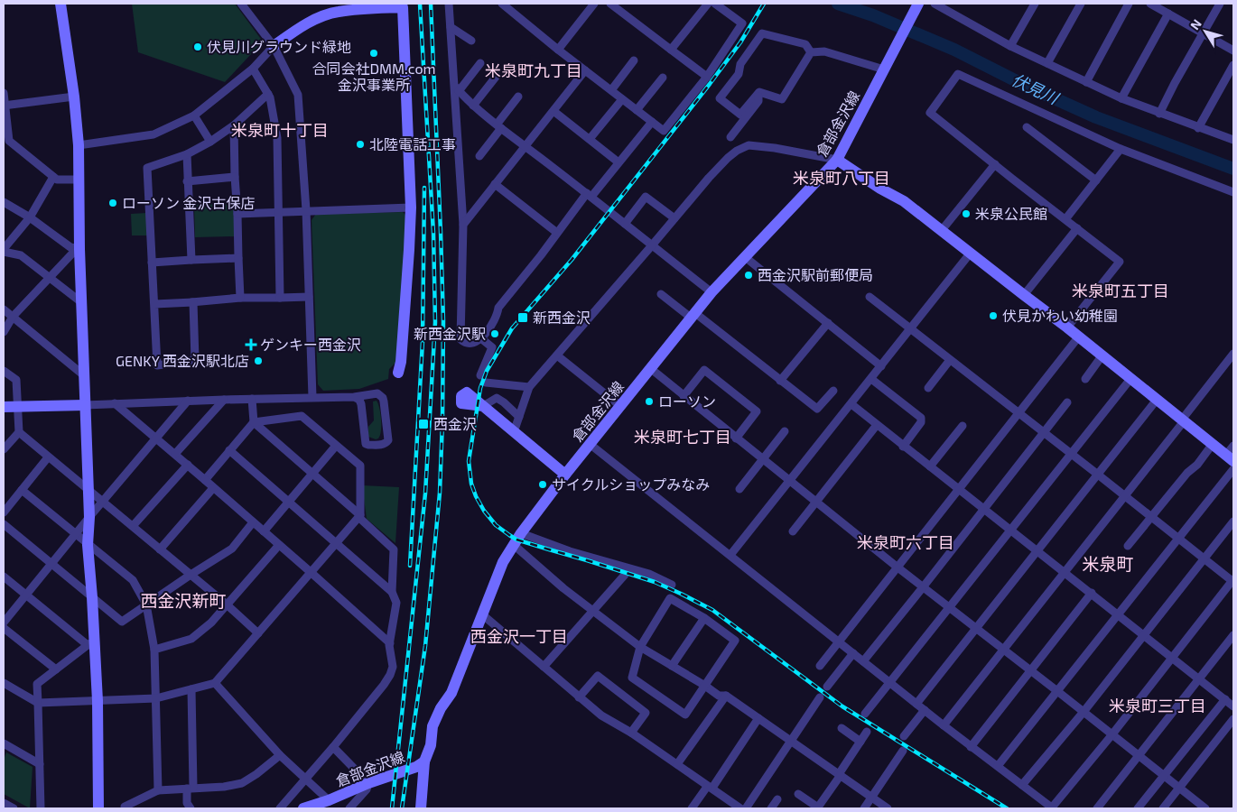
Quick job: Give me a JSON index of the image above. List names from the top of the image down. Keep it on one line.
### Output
{"streets":{"street":["倉部金沢線"]},"districts":["米泉町九丁目","米泉町十丁目","米泉町八丁目","米泉町五丁目","米泉町七丁目","米泉町六丁目","米泉町","西金沢新町","西金沢一丁目","米泉町三丁目"],"water":["伏見川"],"places":{"other":["伏見川グラウンド緑地","合同会社DMM.com 金沢事業所","北陸電話工事","ローソン 金沢古保店","米泉公民館","西金沢駅前郵便局","伏見かわい幼稚園","新西金沢駅","GENKY 西金沢駅北店","ローソン","サイクルショップみなみ"],"transit":["新西金沢","西金沢"],"health":["ゲンキー西金沢"]},"north":"top left"}
